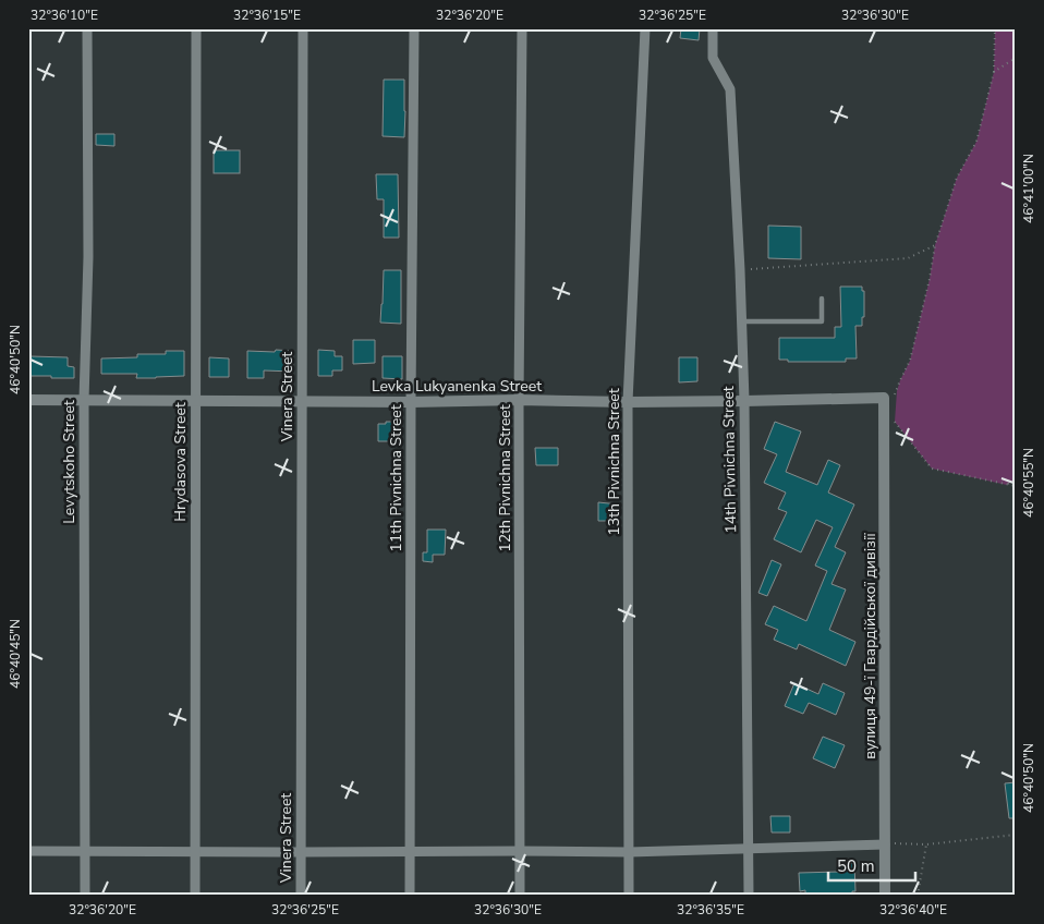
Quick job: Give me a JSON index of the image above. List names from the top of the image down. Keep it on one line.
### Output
{"streets":{"street":["Levka Lukyanenka Street","Vinera Street","14th Pivnichna Street","Levytskoho Street","Hrydasova Street","13th Pivnichna Street","11th Pivnichna Street","12th Pivnichna Street","вулиця 49-ї Гвардійської дивізії"]},"crossings":[["Levka Lukyanenka Street","Vinera Street"],["Levka Lukyanenka Street","14th Pivnichna Street"],["Levka Lukyanenka Street","Levytskoho Street"],["Levka Lukyanenka Street","Hrydasova Street"],["Levka Lukyanenka Street","13th Pivnichna Street"],["Levka Lukyanenka Street","11th Pivnichna Street"],["Levka Lukyanenka Street","12th Pivnichna Street"],["Levka Lukyanenka Street","вулиця 49-ї Гвардійської дивізії"]],"scale_bar":"50 m","coordinates":["32°36'10\"E","32°36'15\"E","32°36'20\"E","32°36'25\"E","32°36'30\"E","46°41'00\"N","46°40'50\"N","46°40'55\"N","46°40'45\"N","32°36'35\"E","32°36'40\"E"]}
